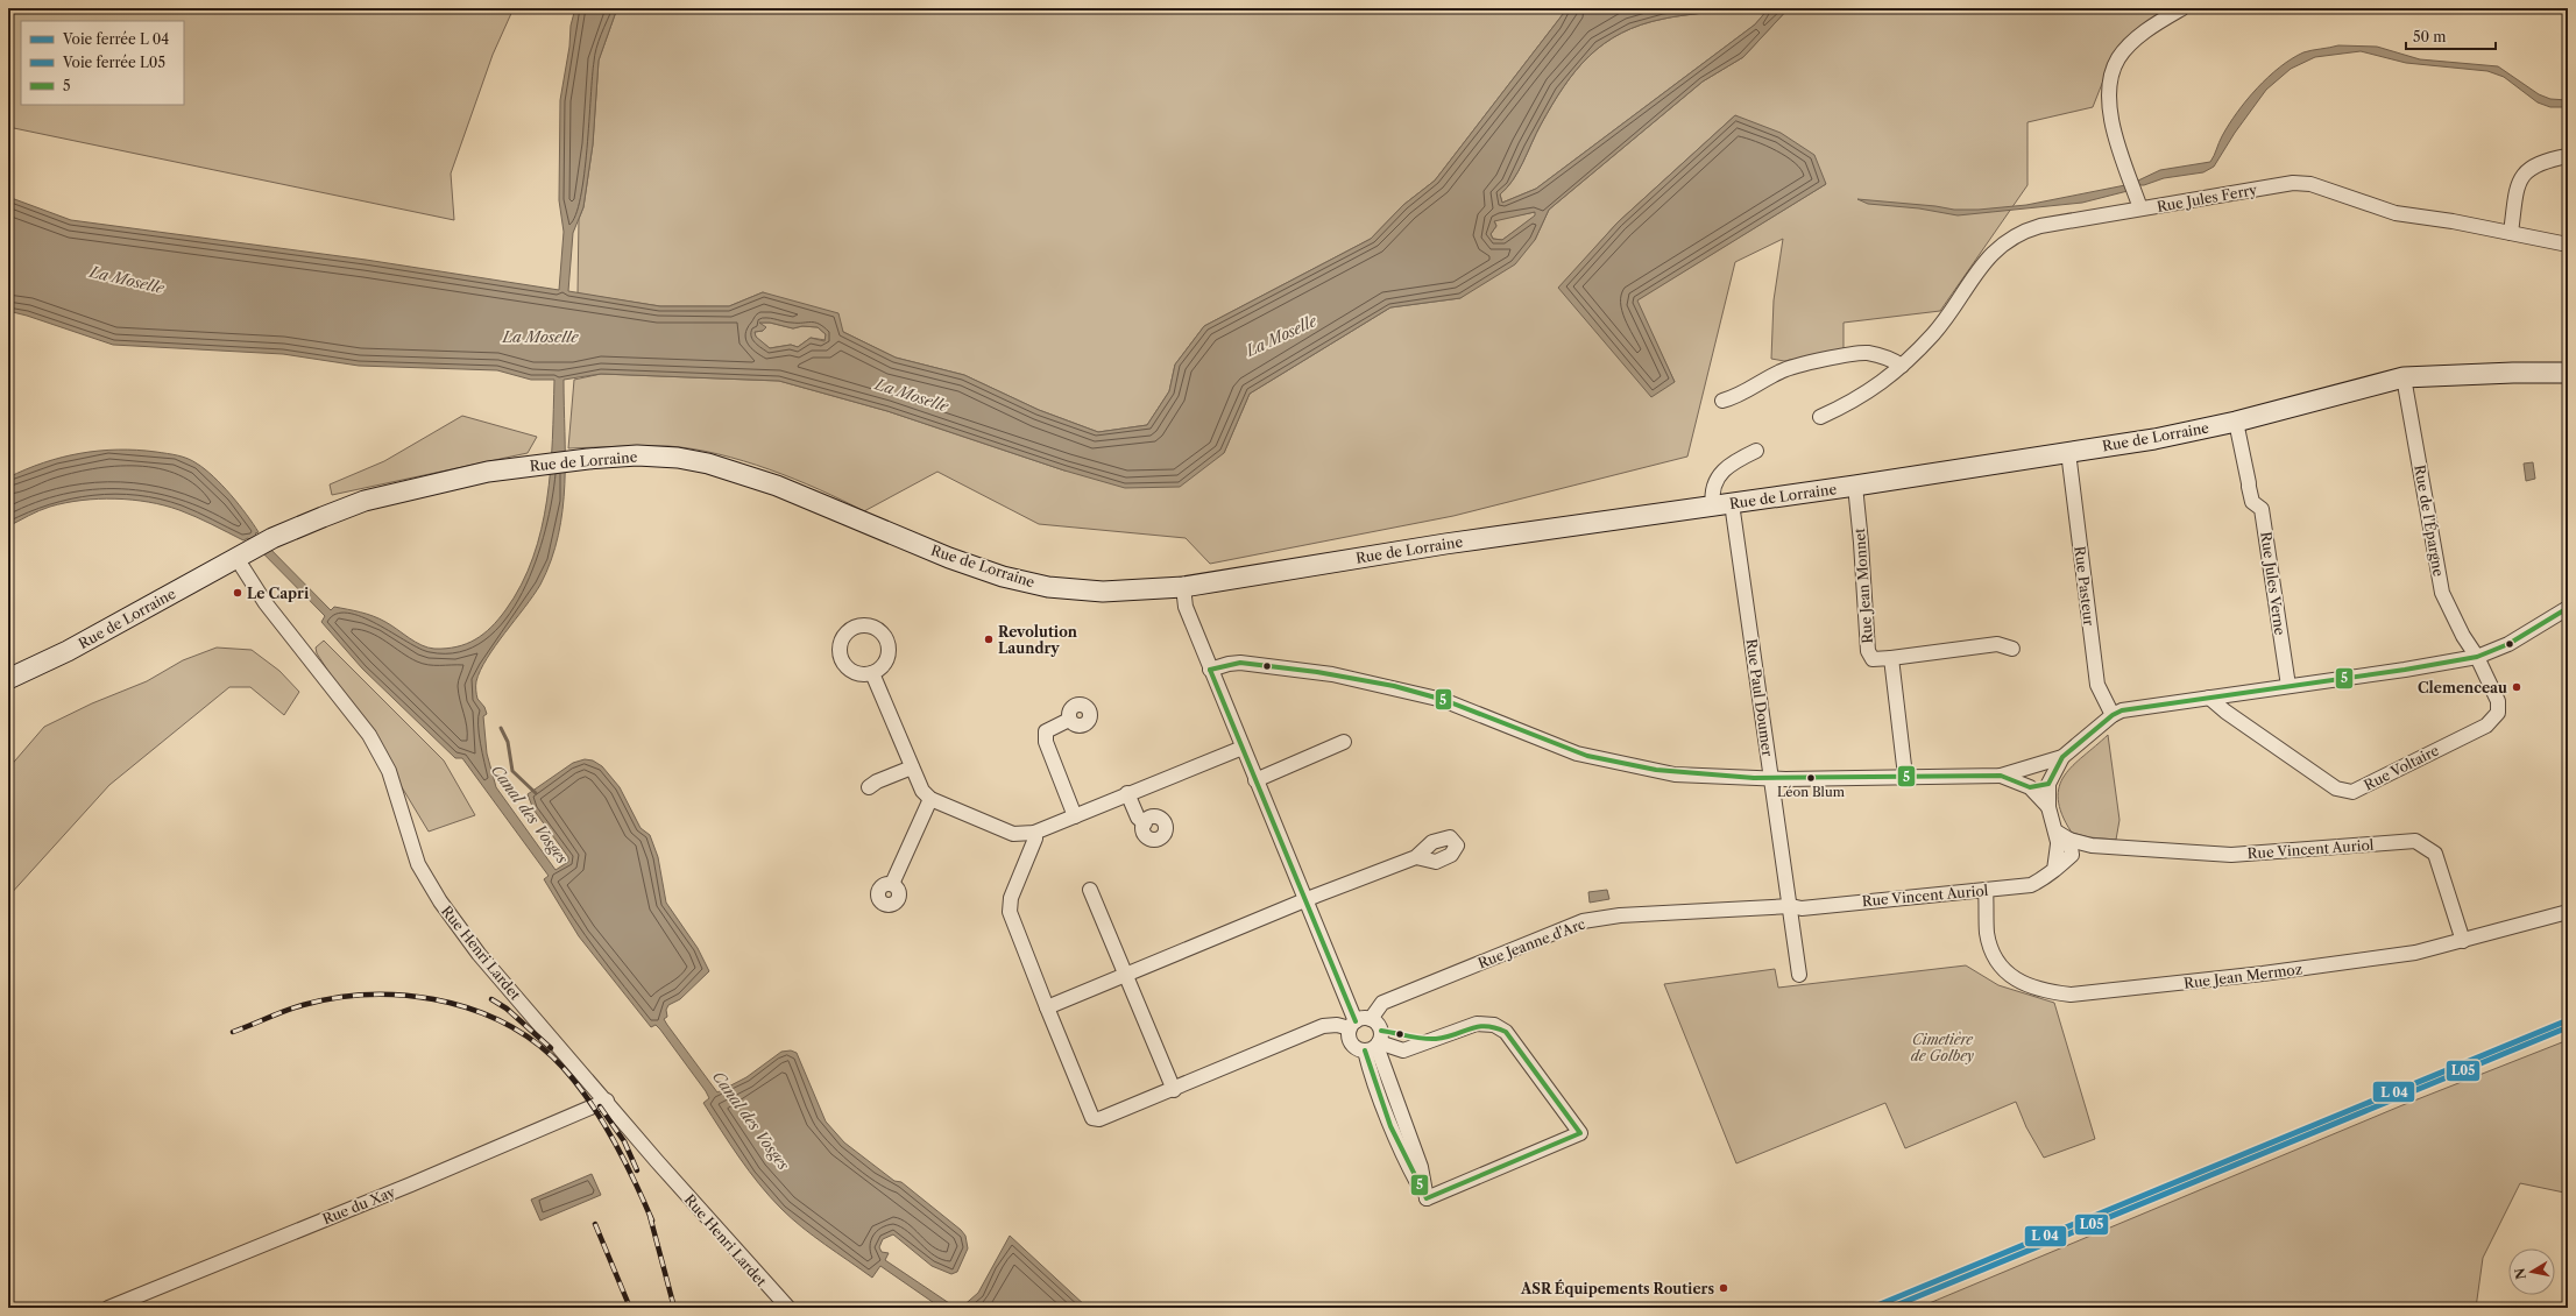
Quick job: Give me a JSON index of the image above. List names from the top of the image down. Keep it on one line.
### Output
{"streets":{"main road":["Rue de Lorraine"],"street":["Rue Jules Ferry","Rue de l'Épargne","Rue Jules Verne","Rue Jean Monnet","Rue Pasteur","Rue Paul Doumer","Rue Voltaire","Rue Vincent Auriol","Rue Jeanne d'Arc","Rue Henri Lardet","Rue Jean Mermoz","Rue du Xay"]},"crossings":[["Rue de Lorraine","Rue de l'Épargne"],["Rue de Lorraine","Rue Jules Verne"],["Rue de Lorraine","Rue Jean Monnet"],["Rue de Lorraine","Rue Pasteur"],["Rue de Lorraine","Rue Paul Doumer"],["Rue de Lorraine","Rue Henri Lardet"],["Rue de l'Épargne","Rue Voltaire"],["Rue Paul Doumer","Rue Vincent Auriol"],["Rue Paul Doumer","Rue Jeanne d'Arc"],["Rue Vincent Auriol","Rue Jeanne d'Arc"],["Rue Vincent Auriol","Rue Jean Mermoz"],["Rue Henri Lardet","Rue du Xay"]],"water":["La Moselle","Canal des Vosges"],"parks":["Cimetière de Golbey"],"places":["Le Capri","Revolution Laundry","Clemenceau","Léon Blum","ASR Équipements Routiers"],"lines":["transit line 5","rail line L05"],"legend":["Voie ferrée L 04","Voie ferrée L05","5"],"scale_bar":"50 m","north":"left"}
